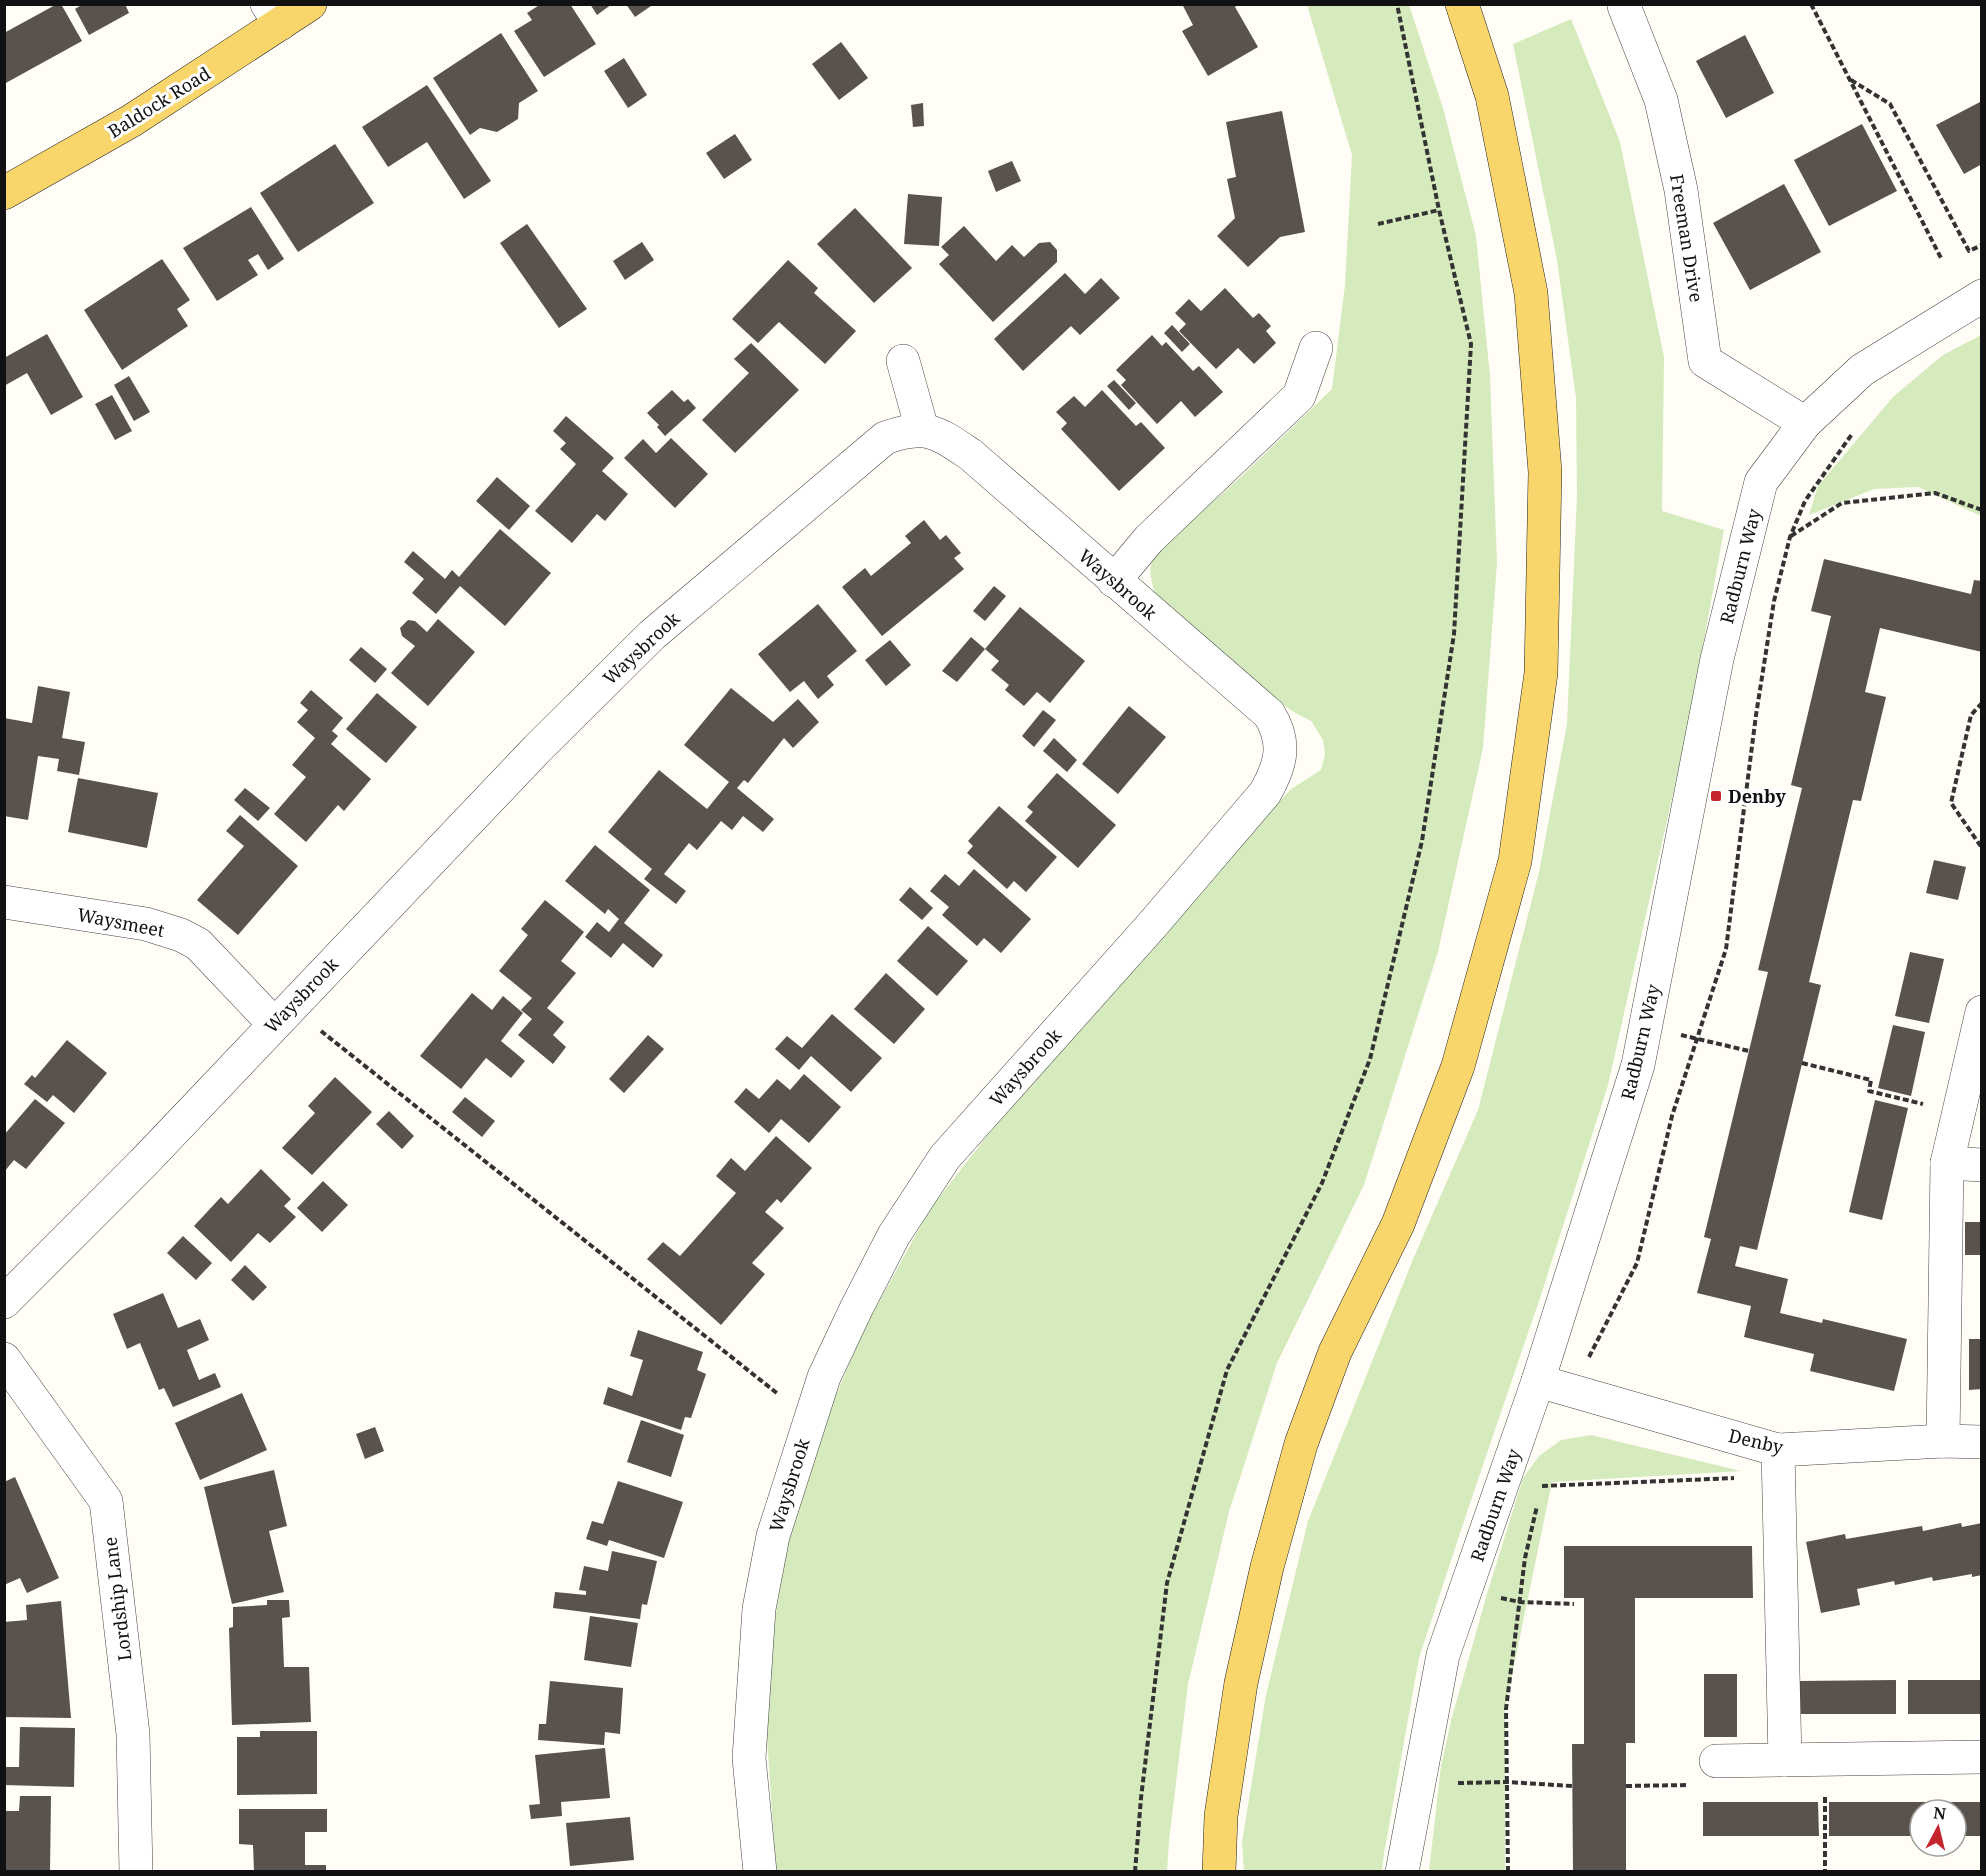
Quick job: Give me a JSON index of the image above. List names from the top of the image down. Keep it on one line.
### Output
{"streets":{"main road":["Baldock Road"],"street":["Freeman Drive","Radburn Way","Waysbrook","Waysmeet","Denby","Lordship Lane"]},"crossings":[["Freeman Drive","Radburn Way"],["Radburn Way","Denby"],["Waysbrook","Waysmeet"]],"places":{"transit":["Denby"]},"north":"top"}
